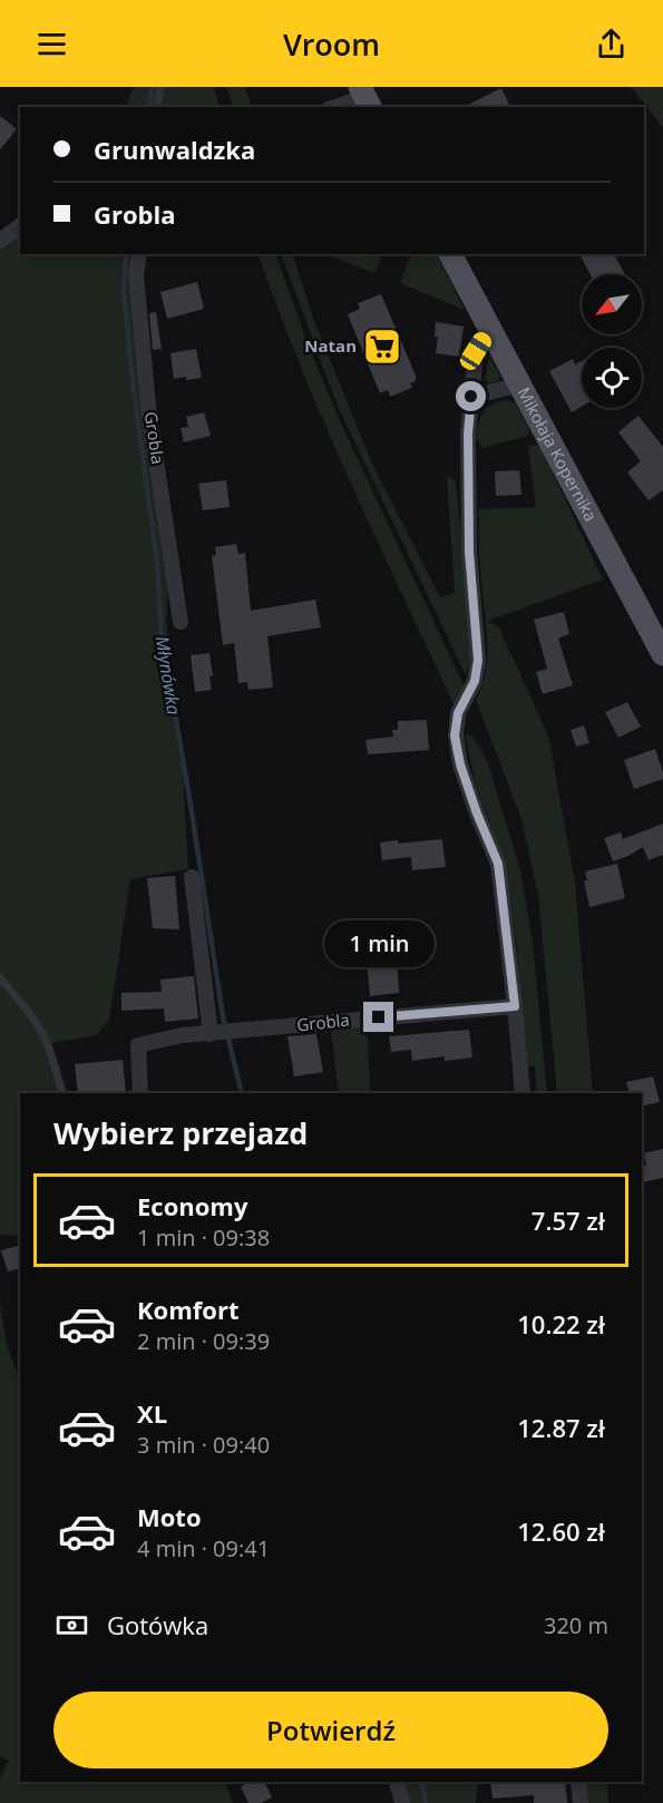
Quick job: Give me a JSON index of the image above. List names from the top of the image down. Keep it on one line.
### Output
{"streets":{"main road":["Mikołaja Kopernika"],"street":["Grobla"]},"water":["Młynówka"],"places":{"supermarket":["Natan"]},"north":"bottom left","page":{"header":"Vroom","banner":["Grunwaldzka","Grobla"],"bubble":"1 min","heading":"Wybierz przejazd","list":[{"name":"Economy","note":"1 min · 09:38","value":"7.57 zł"},{"name":"Komfort","note":"2 min · 09:39","value":"10.22 zł"},{"name":"XL","note":"3 min · 09:40","value":"12.87 zł"},{"name":"Moto","note":"4 min · 09:41","value":"12.60 zł"}],"pay":["Gotówka","320 m"],"buttons":"Potwierdź"}}
